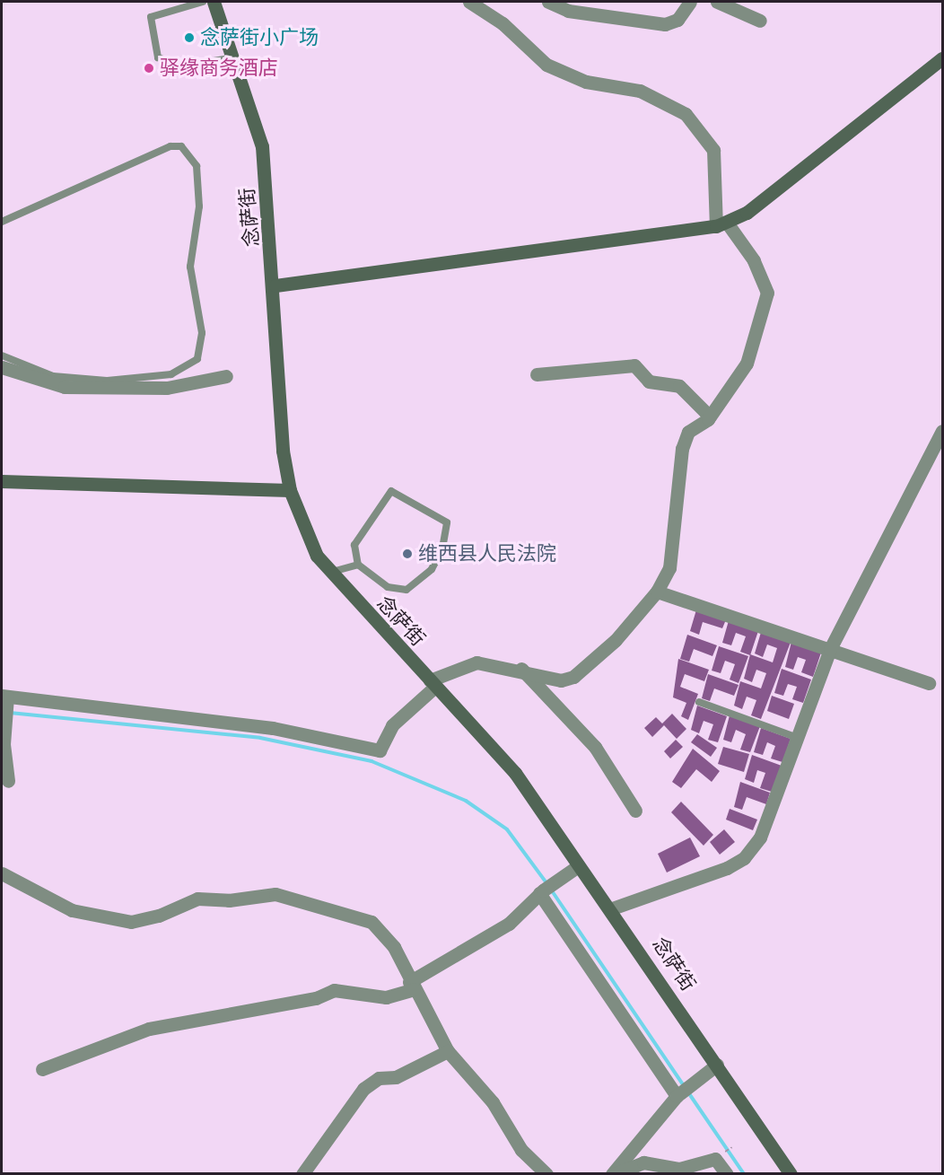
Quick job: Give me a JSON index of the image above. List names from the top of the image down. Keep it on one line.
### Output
{"streets":{"street":["念萨街"]},"places":["念萨街小广场","驿缘商务酒店","维西县人民法院"]}
